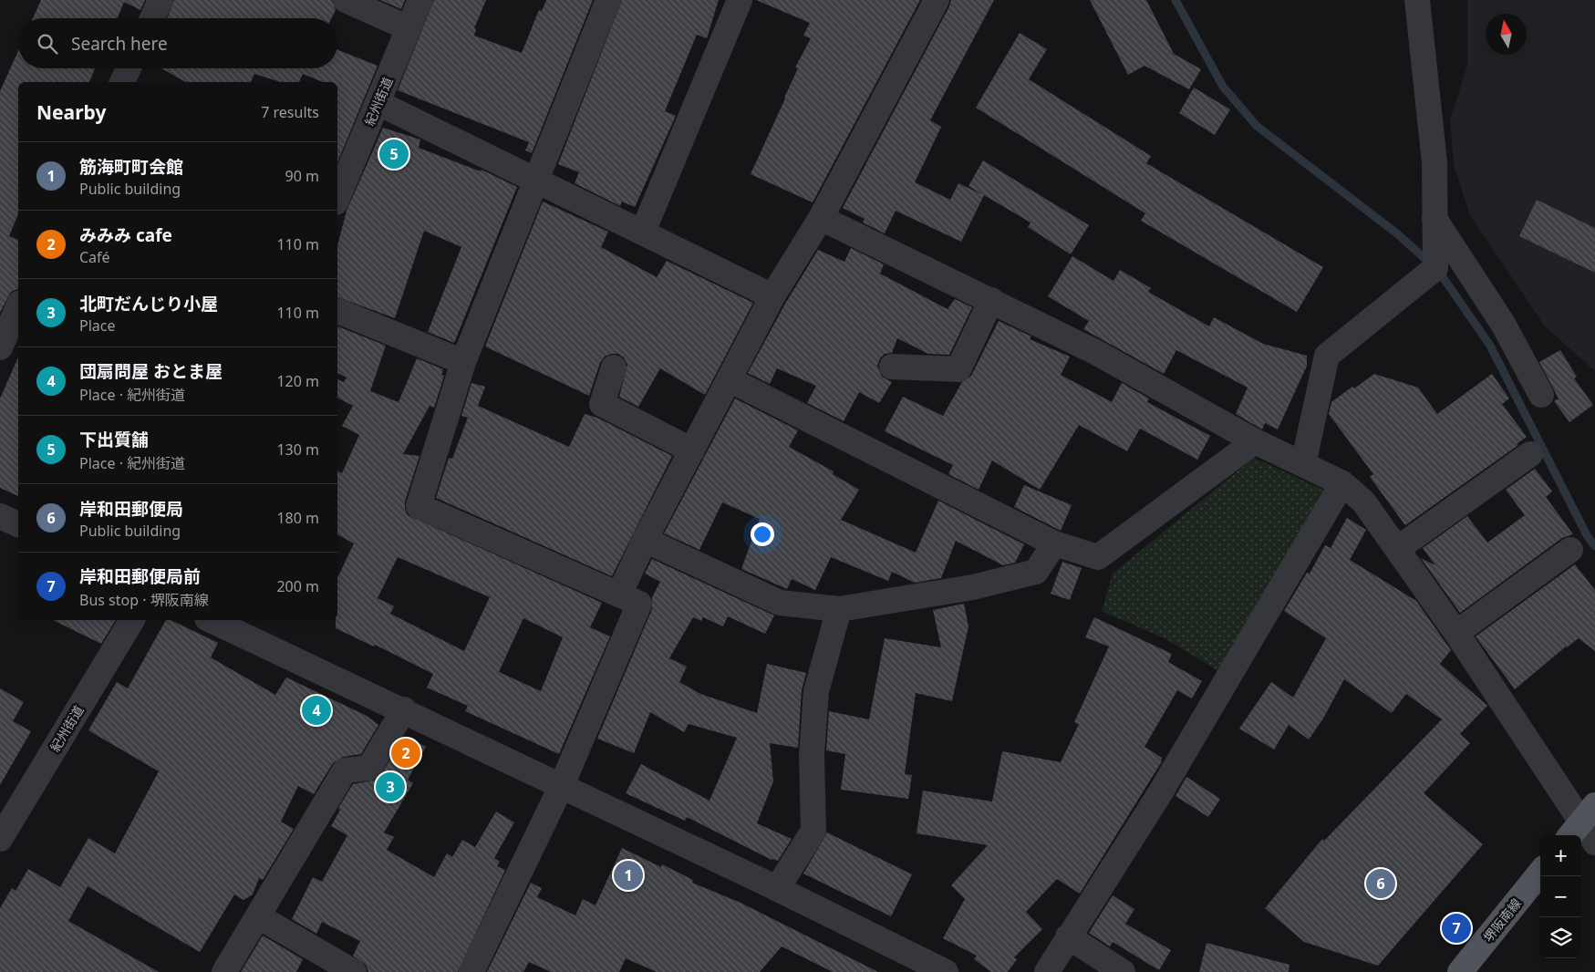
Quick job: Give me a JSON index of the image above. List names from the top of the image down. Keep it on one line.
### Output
{"streets":{"main road":["堺阪南線"],"street":["紀州街道"]},"north":"top","page":{"search":"Search here","heading":["Nearby","7 results"],"pins":["5","4","2","3","1","6","7"],"list":[{"mark":"1","name":"筋海町町会館","note":"Public building","value":"90 m"},{"mark":"2","name":"みみみ cafe","note":"Café","value":"110 m"},{"mark":"3","name":"北町だんじり小屋","note":"Place","value":"110 m"},{"mark":"4","name":"団扇問屋 おとま屋","note":"Place · 紀州街道","value":"120 m"},{"mark":"5","name":"下出質舗","note":"Place · 紀州街道","value":"130 m"},{"mark":"6","name":"岸和田郵便局","note":"Public building","value":"180 m"},{"mark":"7","name":"岸和田郵便局前","note":"Bus stop · 堺阪南線","value":"200 m"}],"map_buttons":["+","−"]}}
